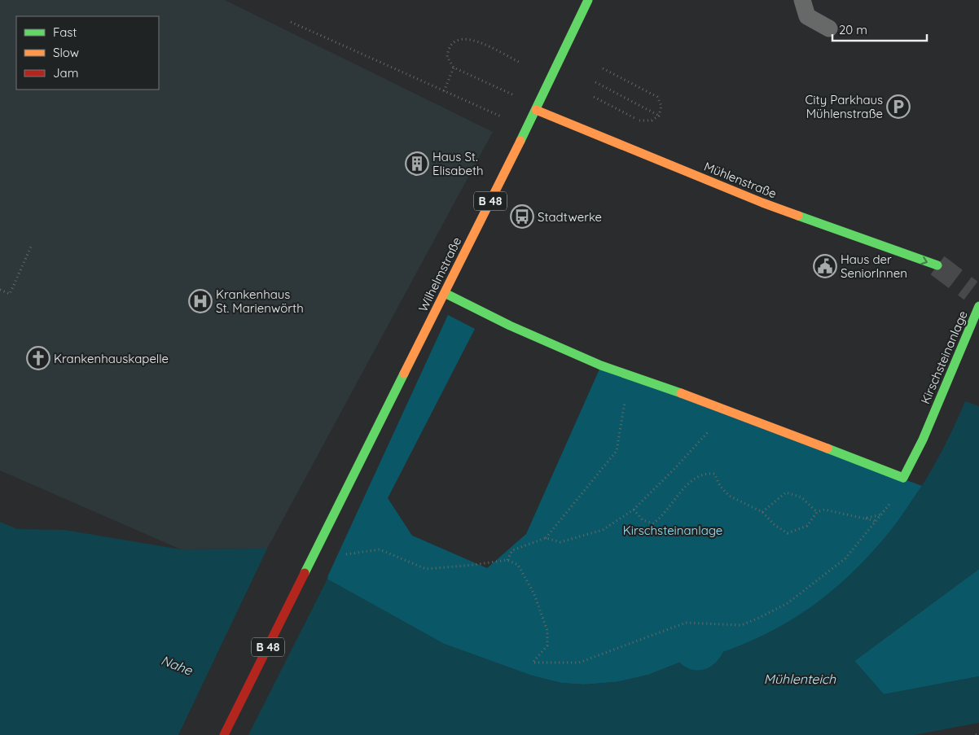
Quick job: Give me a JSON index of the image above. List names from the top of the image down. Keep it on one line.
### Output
{"streets":{"street":["Mühlenstraße","B 48","Wilhelmstraße","Kirschsteinanlage"]},"crossings":[["Mühlenstraße","Wilhelmstraße"]],"one_way":["Mühlenstraße"],"water":["Nahe","Mühlenteich"],"parks":["Kirschsteinanlage"],"places":{"parking":["City Parkhaus Mühlenstraße"],"building":["Haus St. Elisabeth"],"bus stop":["Stadtwerke"],"public building":["Haus der SeniorInnen"],"hospital":["Krankenhaus St. Marienwörth"],"church":["Krankenhauskapelle"]},"legend":["Fast","Slow","Jam"],"scale_bar":"20 m"}
